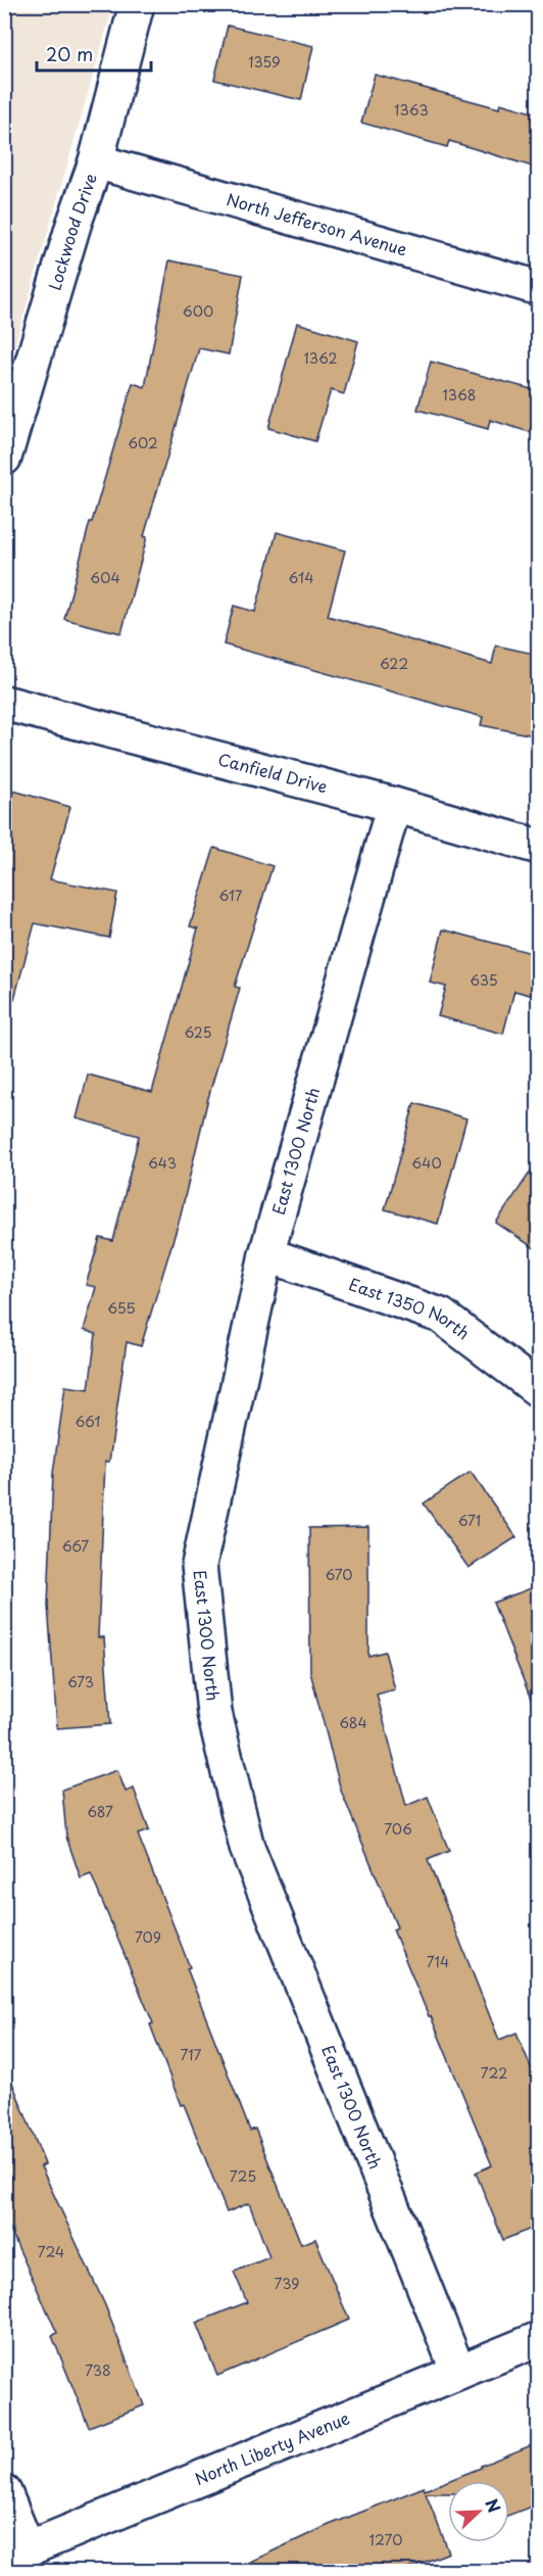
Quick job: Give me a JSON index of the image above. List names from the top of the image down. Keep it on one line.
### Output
{"streets":{"street":["North Jefferson Avenue","Lockwood Drive","Canfield Drive","East 1300 North","East 1350 North","North Liberty Avenue"]},"crossings":[["North Jefferson Avenue","Lockwood Drive"],["Canfield Drive","East 1300 North"],["East 1300 North","East 1350 North"],["East 1300 North","North Liberty Avenue"]],"house_numbers":["1359","1363","600","1362","1368","602","604","614","622","617","635","625","643","640","655","661","671","667","670","673","684","687","706","709","714","717","722","725","724","739","738","1270"],"scale_bar":"20 m","north":"top right"}
